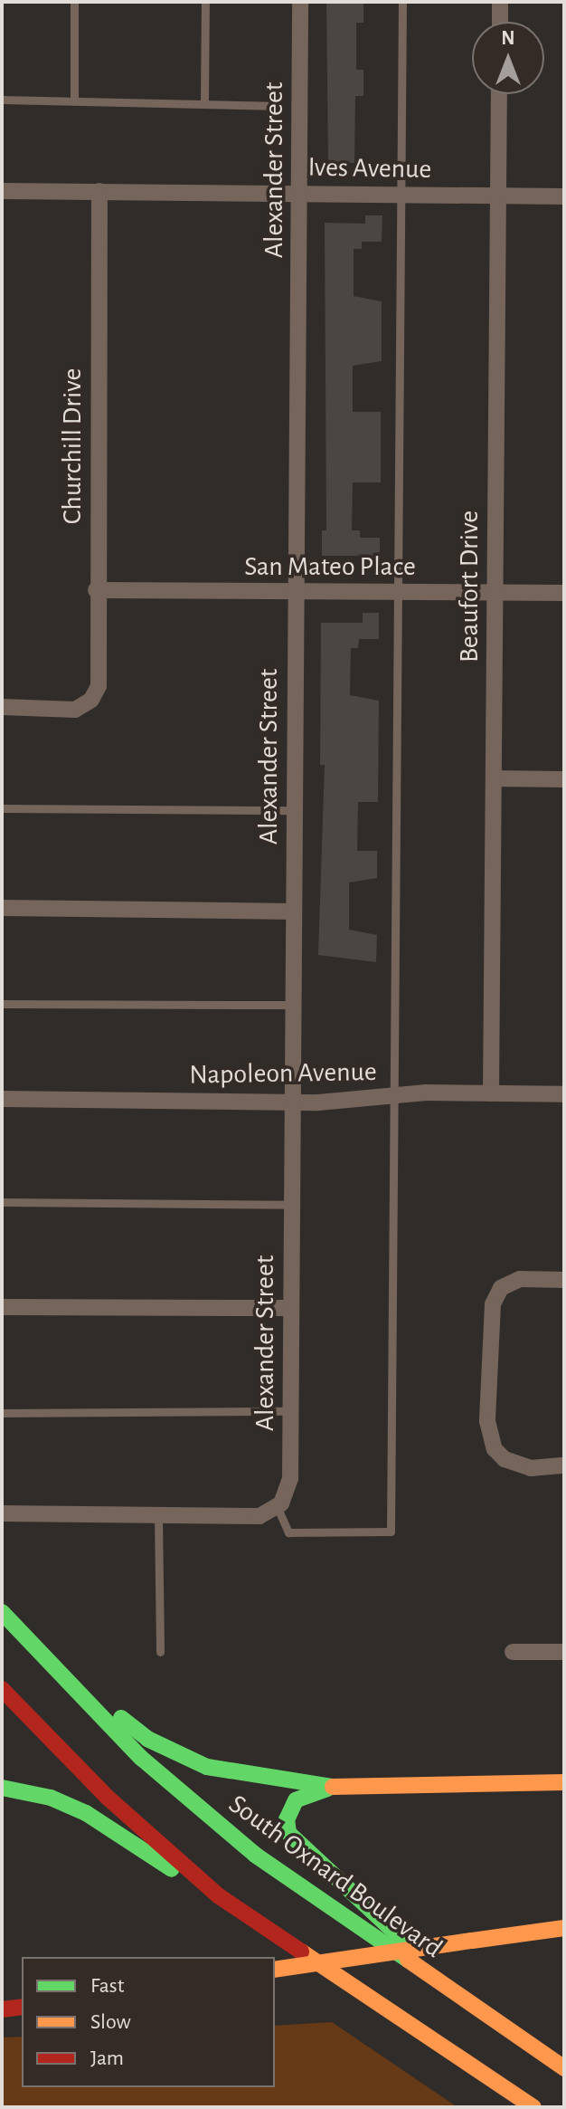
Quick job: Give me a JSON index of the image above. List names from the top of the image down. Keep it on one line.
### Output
{"streets":{"main road":["South Oxnard Boulevard"],"street":["Ives Avenue","Alexander Street","Churchill Drive","San Mateo Place","Beaufort Drive","Napoleon Avenue"]},"crossings":[["Ives Avenue","Alexander Street"],["Ives Avenue","Churchill Drive"],["Ives Avenue","Beaufort Drive"],["Alexander Street","San Mateo Place"],["Alexander Street","Napoleon Avenue"],["Churchill Drive","San Mateo Place"],["San Mateo Place","Beaufort Drive"],["Beaufort Drive","Napoleon Avenue"]],"legend":["Fast","Slow","Jam"],"north":"top"}
